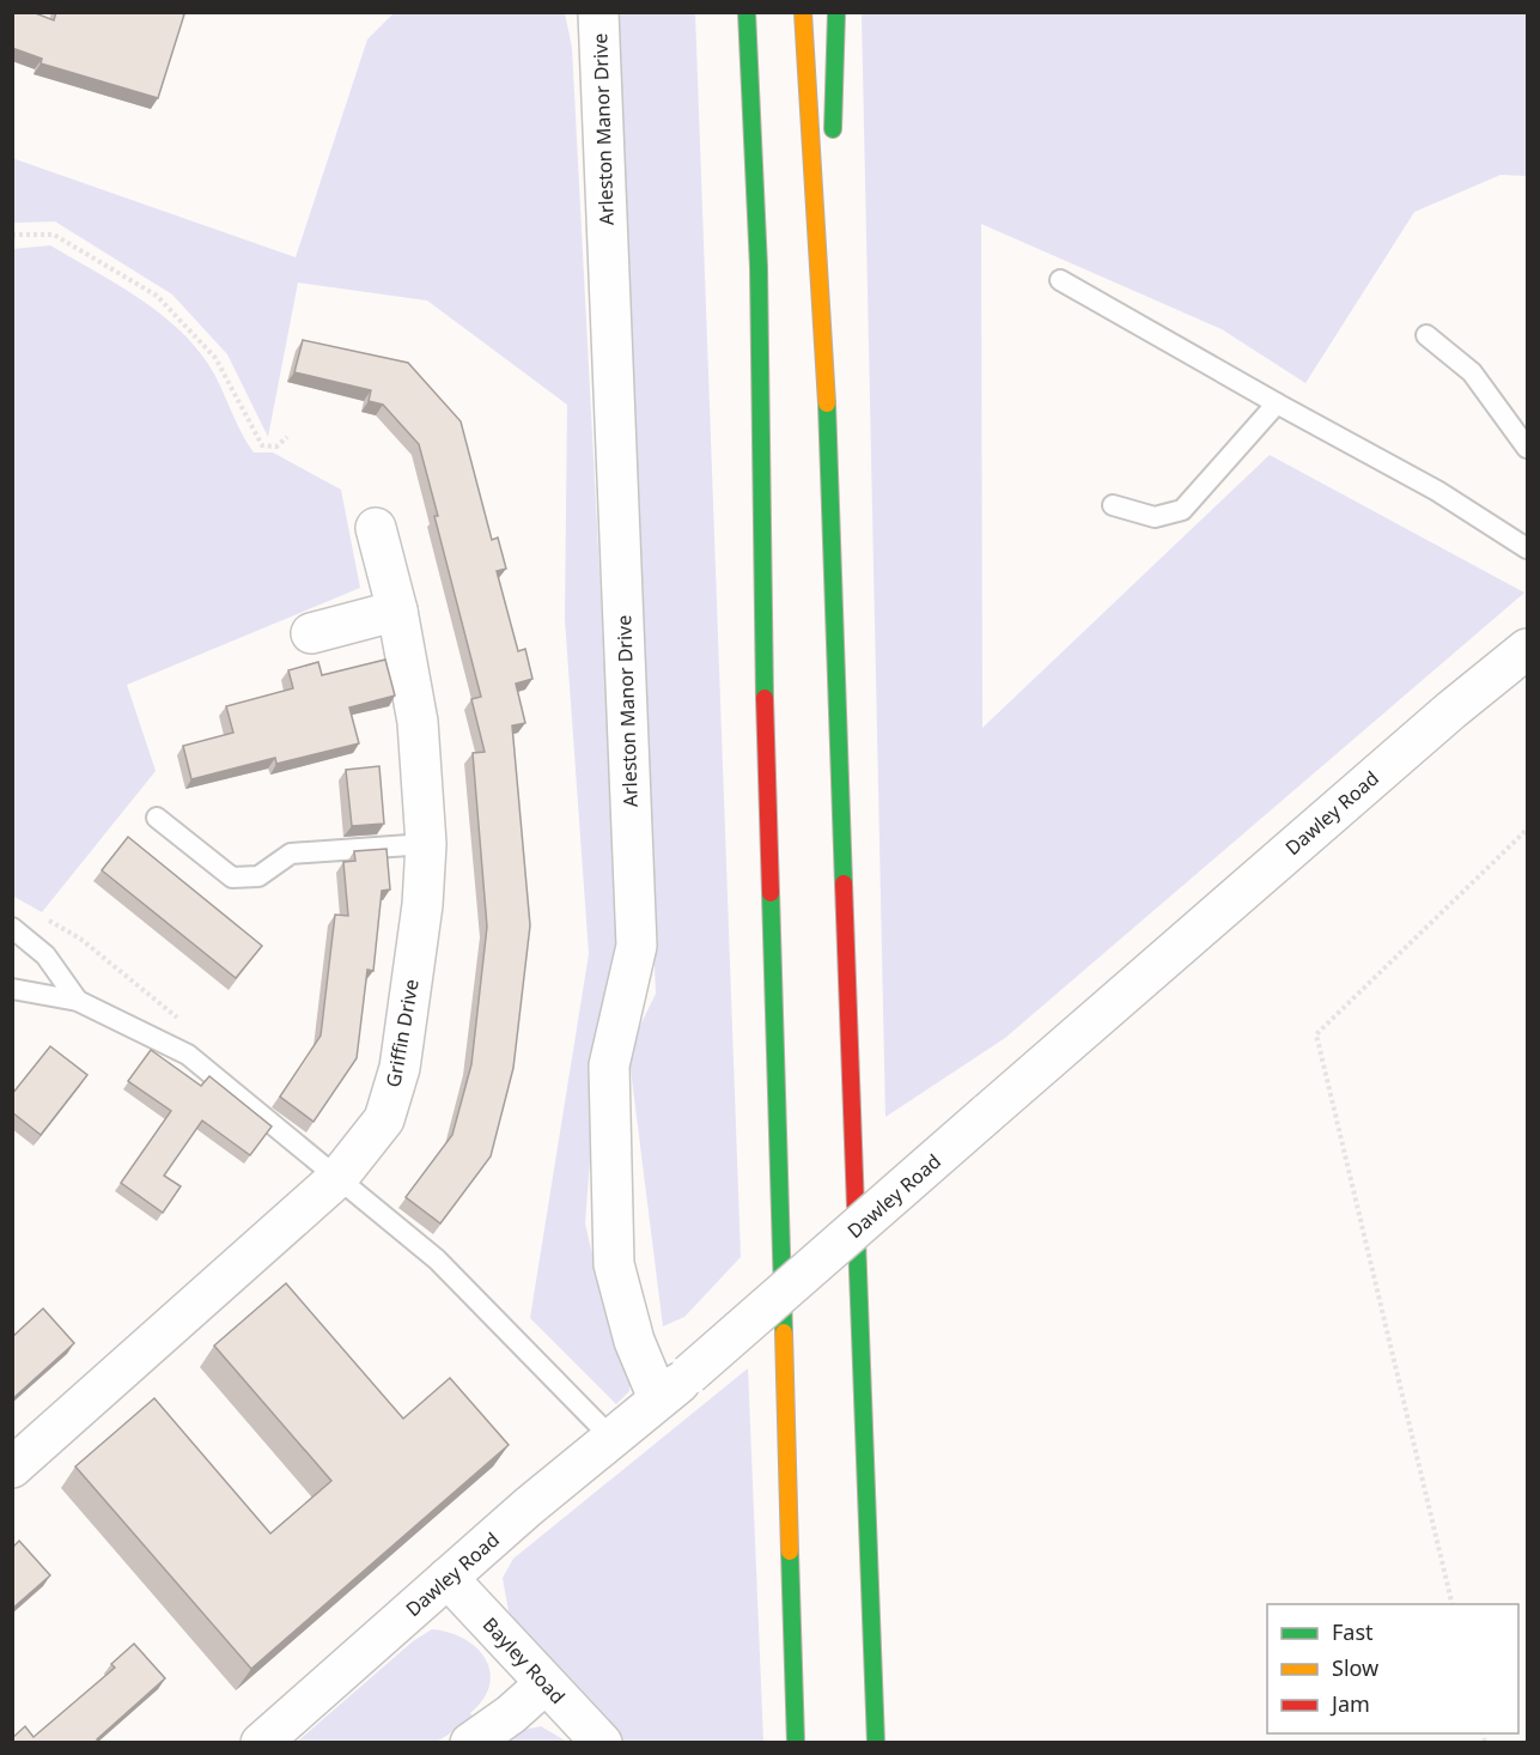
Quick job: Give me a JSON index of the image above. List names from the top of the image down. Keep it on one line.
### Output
{"streets":{"street":["Arleston Manor Drive","Dawley Road","Griffin Drive","Bayley Road"]},"crossings":[["Arleston Manor Drive","Dawley Road"],["Dawley Road","Bayley Road"]],"legend":["Fast","Slow","Jam"]}
